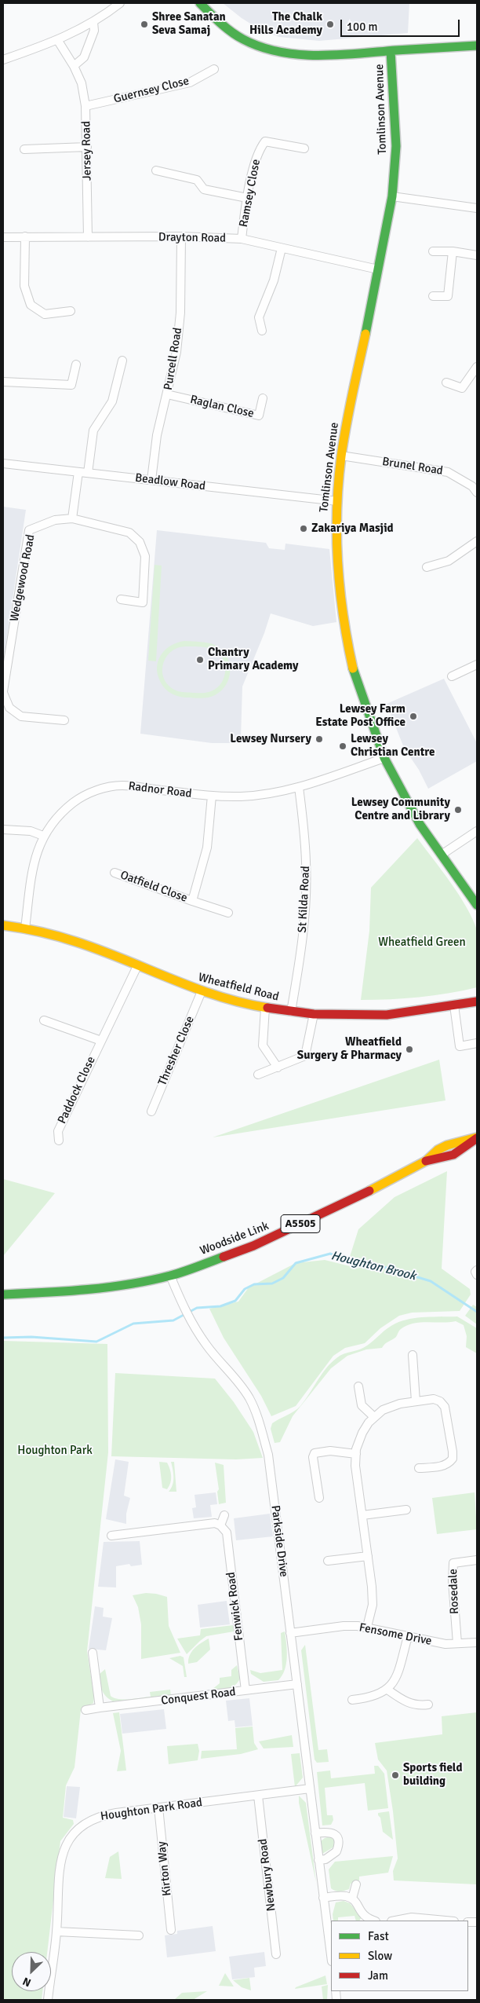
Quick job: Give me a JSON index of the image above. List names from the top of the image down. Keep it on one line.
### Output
{"streets":{"street":["Guernsey Close","Tomlinson Avenue","Jersey Road","Ramsey Close","Drayton Road","Purcell Road","Raglan Close","Brunel Road","Beadlow Road","Wedgewood Road","Radnor Road","Oatfield Close","St Kilda Road","Wheatfield Road","Thresher Close","Paddock Close","A5505","Woodside Link","Parkside Drive","Rosedale","Fenwick Road","Fensome Drive","Conquest Road","Houghton Park Road","Kirton Way","Newbury Road"]},"crossings":[["Guernsey Close","Jersey Road"],["Tomlinson Avenue","Drayton Road"],["Tomlinson Avenue","Brunel Road"],["Tomlinson Avenue","Beadlow Road"],["Tomlinson Avenue","Radnor Road"],["Jersey Road","Drayton Road"],["Ramsey Close","Drayton Road"],["Drayton Road","Purcell Road"],["Purcell Road","Raglan Close"],["Purcell Road","Beadlow Road"],["Radnor Road","Oatfield Close"],["Radnor Road","St Kilda Road"],["Radnor Road","Wheatfield Road"],["St Kilda Road","Wheatfield Road"],["Wheatfield Road","Thresher Close"],["Wheatfield Road","Paddock Close"],["Woodside Link","Parkside Drive"],["Parkside Drive","Fensome Drive"],["Parkside Drive","Conquest Road"],["Parkside Drive","Houghton Park Road"],["Rosedale","Fensome Drive"],["Fenwick Road","Conquest Road"],["Houghton Park Road","Kirton Way"],["Houghton Park Road","Newbury Road"]],"water":["Houghton Brook"],"parks":["Wheatfield Green","Houghton Park"],"places":["Shree Sanatan Seva Samaj","The Chalk Hills Academy","Zakariya Masjid","Chantry Primary Academy","Lewsey Farm Estate Post Office","Lewsey Nursery","Lewsey Christian Centre","Lewsey Community Centre and Library","Wheatfield Surgery & Pharmacy","Sports field building"],"legend":["Fast","Slow","Jam"],"scale_bar":"100 m","north":"bottom left"}
